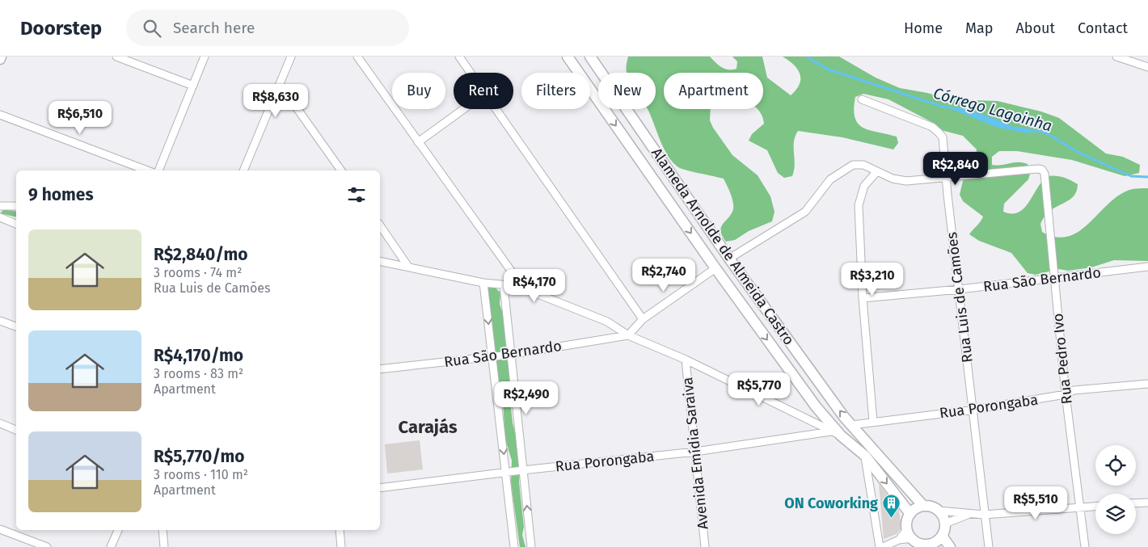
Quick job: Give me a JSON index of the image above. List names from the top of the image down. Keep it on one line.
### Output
{"streets":{"main road":["Alameda Arnolde de Almeida Castro"],"street":["Rua São Bernardo","Rua Luis de Camões","Rua Pedro Ivo","Rua Porongaba","Avenida Emídia Saraiva"]},"crossings":[["Alameda Arnolde de Almeida Castro","Rua Porongaba"],["Rua São Bernardo","Rua Luis de Camões"],["Rua São Bernardo","Rua Pedro Ivo"],["Rua Luis de Camões","Rua Pedro Ivo"],["Rua Luis de Camões","Rua Porongaba"],["Rua Pedro Ivo","Rua Porongaba"],["Rua Porongaba","Avenida Emídia Saraiva"]],"districts":["Carajás"],"water":["Córrego Lagoinha"],"places":{"building":["ON Coworking"]},"page":{"header":"Doorstep","search":"Search here","nav":["Home","Map","About","Contact"],"chip":["Buy","Rent","Filters","New","Apartment"],"price":["R$8,630","R$6,510","R$2,840","R$2,740","R$3,210","R$4,170","R$5,770","R$2,490","R$5,510"],"heading":"9 homes","list":[{"name":"R$2,840/mo","note":"3 rooms · 74 m² · Rua Luis de Camões"},{"name":"R$4,170/mo","note":"3 rooms · 83 m² · Apartment"},{"name":"R$5,770/mo","note":"3 rooms · 110 m² · Apartment"}]}}
